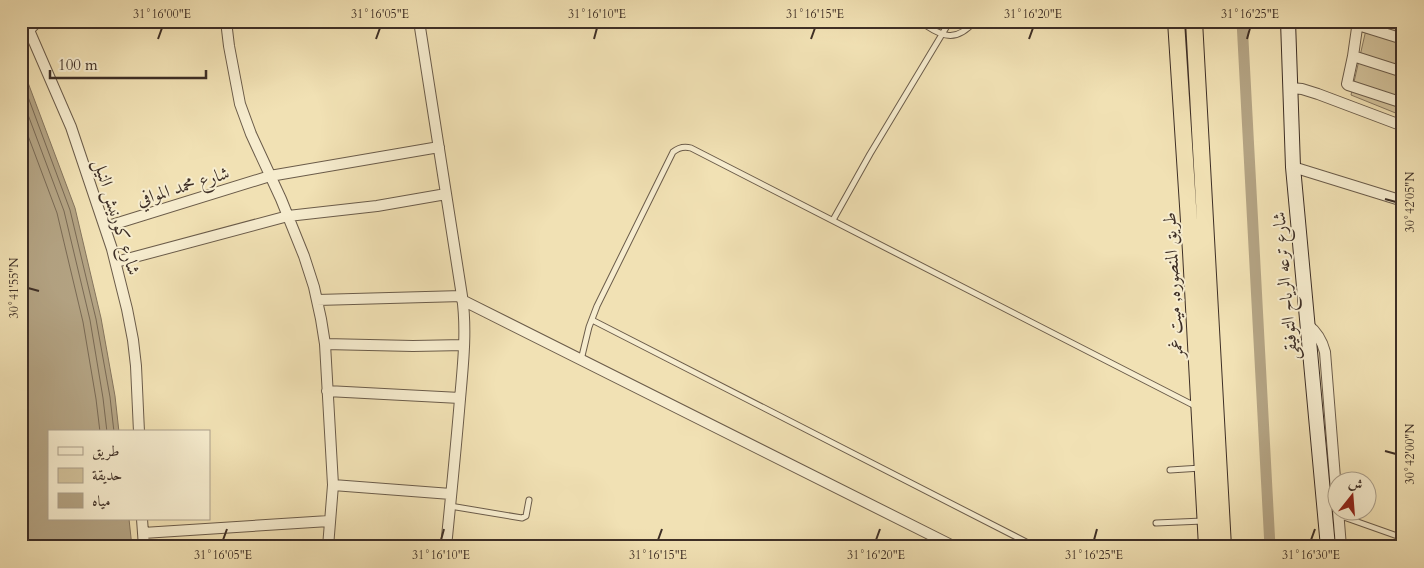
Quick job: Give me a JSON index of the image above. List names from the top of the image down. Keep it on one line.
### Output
{"streets":{"highway":["طريق المنصوره, ميت غمر"],"main road":["شارع ترعه الرياح التوفيقى"],"street":["شارع محمد الموافي","شارع كورنيش النيل"]},"crossings":[["شارع محمد الموافي","شارع كورنيش النيل"]],"legend":["طريق","حديقة","مياه"],"scale_bar":"100 m","north":"top","coordinates":["31°16'00\"E","31°16'05\"E","31°16'10\"E","31°16'15\"E","31°16'20\"E","31°16'25\"E","30°42'05\"N","30°41'55\"N","30°42'00\"N","31°16'30\"E"]}
